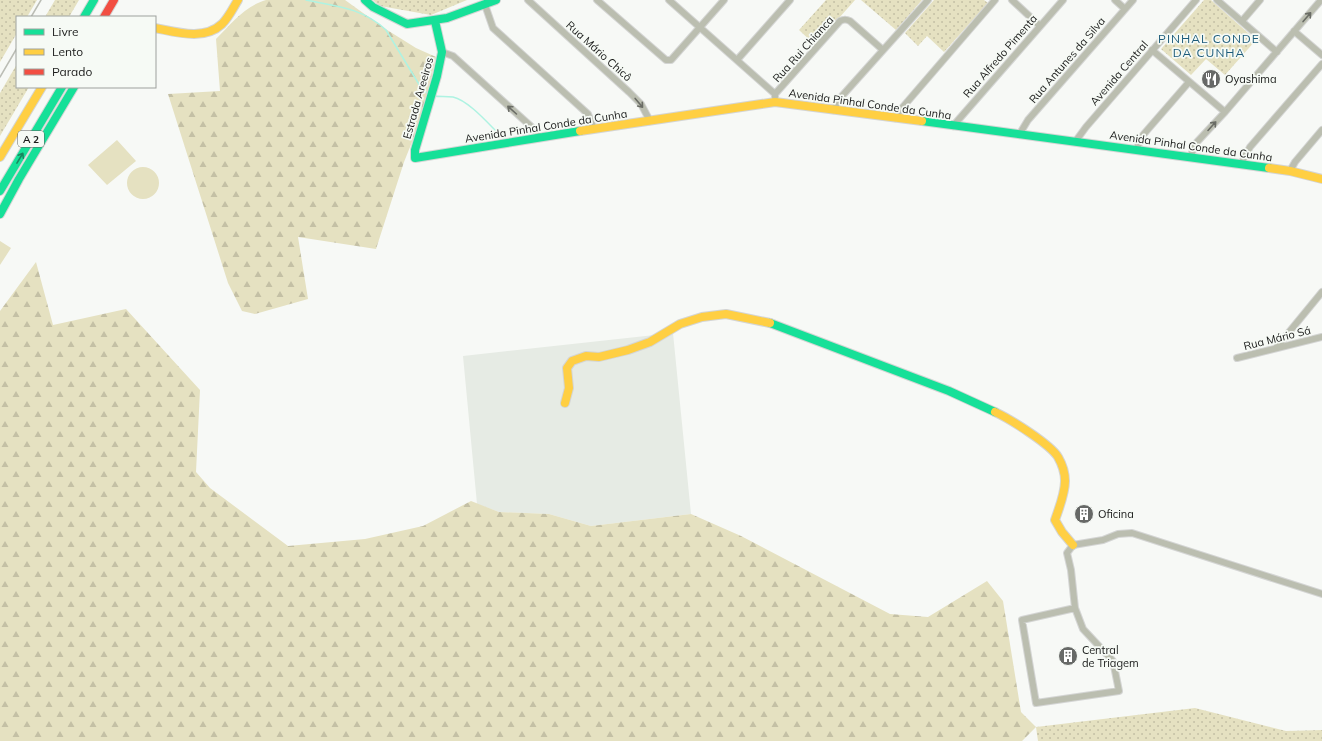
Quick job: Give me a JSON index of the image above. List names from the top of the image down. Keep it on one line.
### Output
{"streets":{"main road":["Estrada Areeiros","Avenida Pinhal Conde da Cunha","A 2"],"street":["Rua Rui Chianca","Rua Mário Chicô","Rua Alfredo Pimenta","Rua Antunes da Silva","Avenida Central","Rua Mário Sá"]},"crossings":[["Rua Rui Chianca","Avenida Pinhal Conde da Cunha"],["Rua Mário Chicô","Avenida Pinhal Conde da Cunha"],["Rua Alfredo Pimenta","Avenida Pinhal Conde da Cunha"],["Rua Antunes da Silva","Avenida Pinhal Conde da Cunha"],["Avenida Central","Avenida Pinhal Conde da Cunha"],["Estrada Areeiros","Avenida Pinhal Conde da Cunha"]],"districts":["PINHAL CONDE DA CUNHA"],"places":{"restaurant":["Oyashima"],"building":["Oficina","Central de Triagem"]},"legend":["Livre","Lento","Parado"]}
